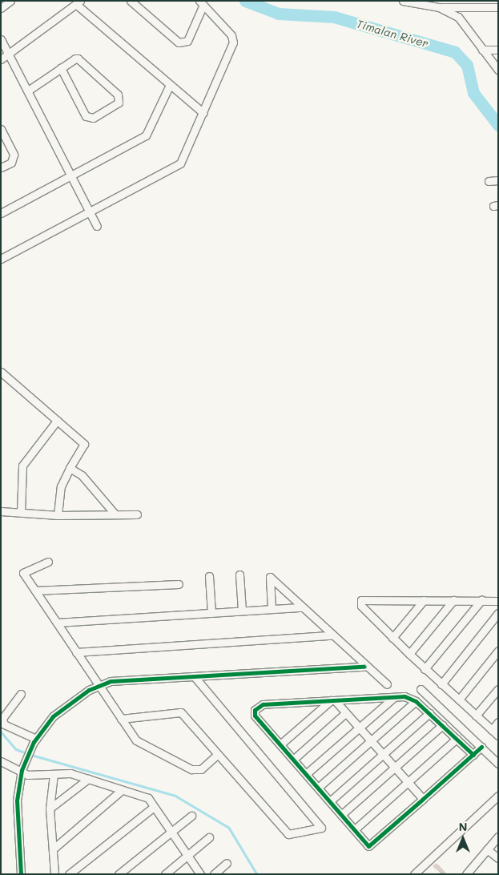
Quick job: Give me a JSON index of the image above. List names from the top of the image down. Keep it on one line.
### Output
{"water":["Timalan River"],"north":"top"}
